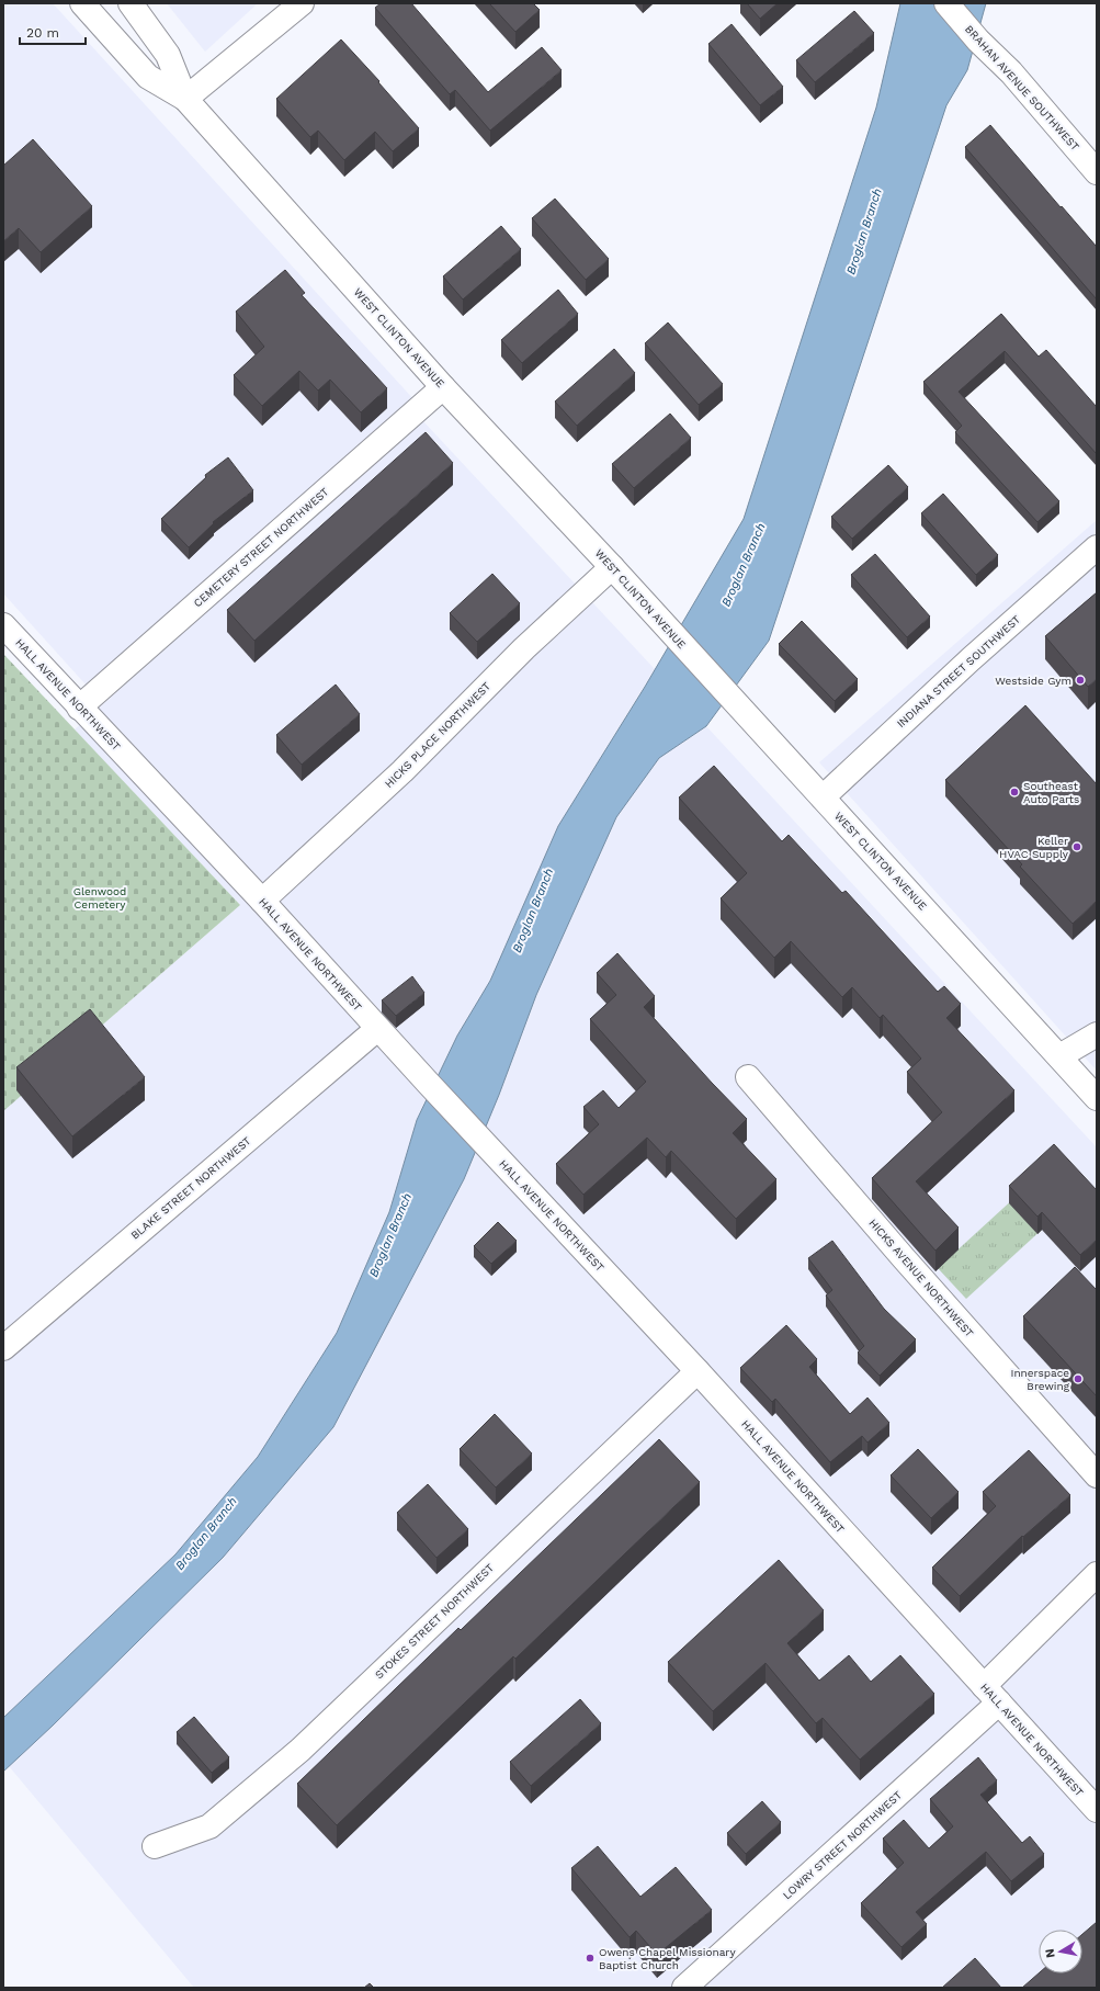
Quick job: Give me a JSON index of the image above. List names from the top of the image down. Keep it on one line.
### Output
{"streets":{"street":["BRAHAN AVENUE SOUTHWEST","WEST CLINTON AVENUE","CEMETERY STREET NORTHWEST","INDIANA STREET SOUTHWEST","HALL AVENUE NORTHWEST","HICKS PLACE NORTHWEST","BLAKE STREET NORTHWEST","HICKS AVENUE NORTHWEST","STOKES STREET NORTHWEST","LOWRY STREET NORTHWEST"]},"crossings":[["WEST CLINTON AVENUE","CEMETERY STREET NORTHWEST"],["WEST CLINTON AVENUE","INDIANA STREET SOUTHWEST"],["WEST CLINTON AVENUE","HICKS PLACE NORTHWEST"],["CEMETERY STREET NORTHWEST","HALL AVENUE NORTHWEST"],["HALL AVENUE NORTHWEST","HICKS PLACE NORTHWEST"],["HALL AVENUE NORTHWEST","BLAKE STREET NORTHWEST"],["HALL AVENUE NORTHWEST","STOKES STREET NORTHWEST"],["HALL AVENUE NORTHWEST","LOWRY STREET NORTHWEST"]],"water":["Broglan Branch"],"parks":["Glenwood Cemetery"],"places":["Westside Gym","Southeast Auto Parts","Keller HVAC Supply","Innerspace Brewing","Owens Chapel Missionary Baptist Church"],"scale_bar":"20 m","north":"left"}
